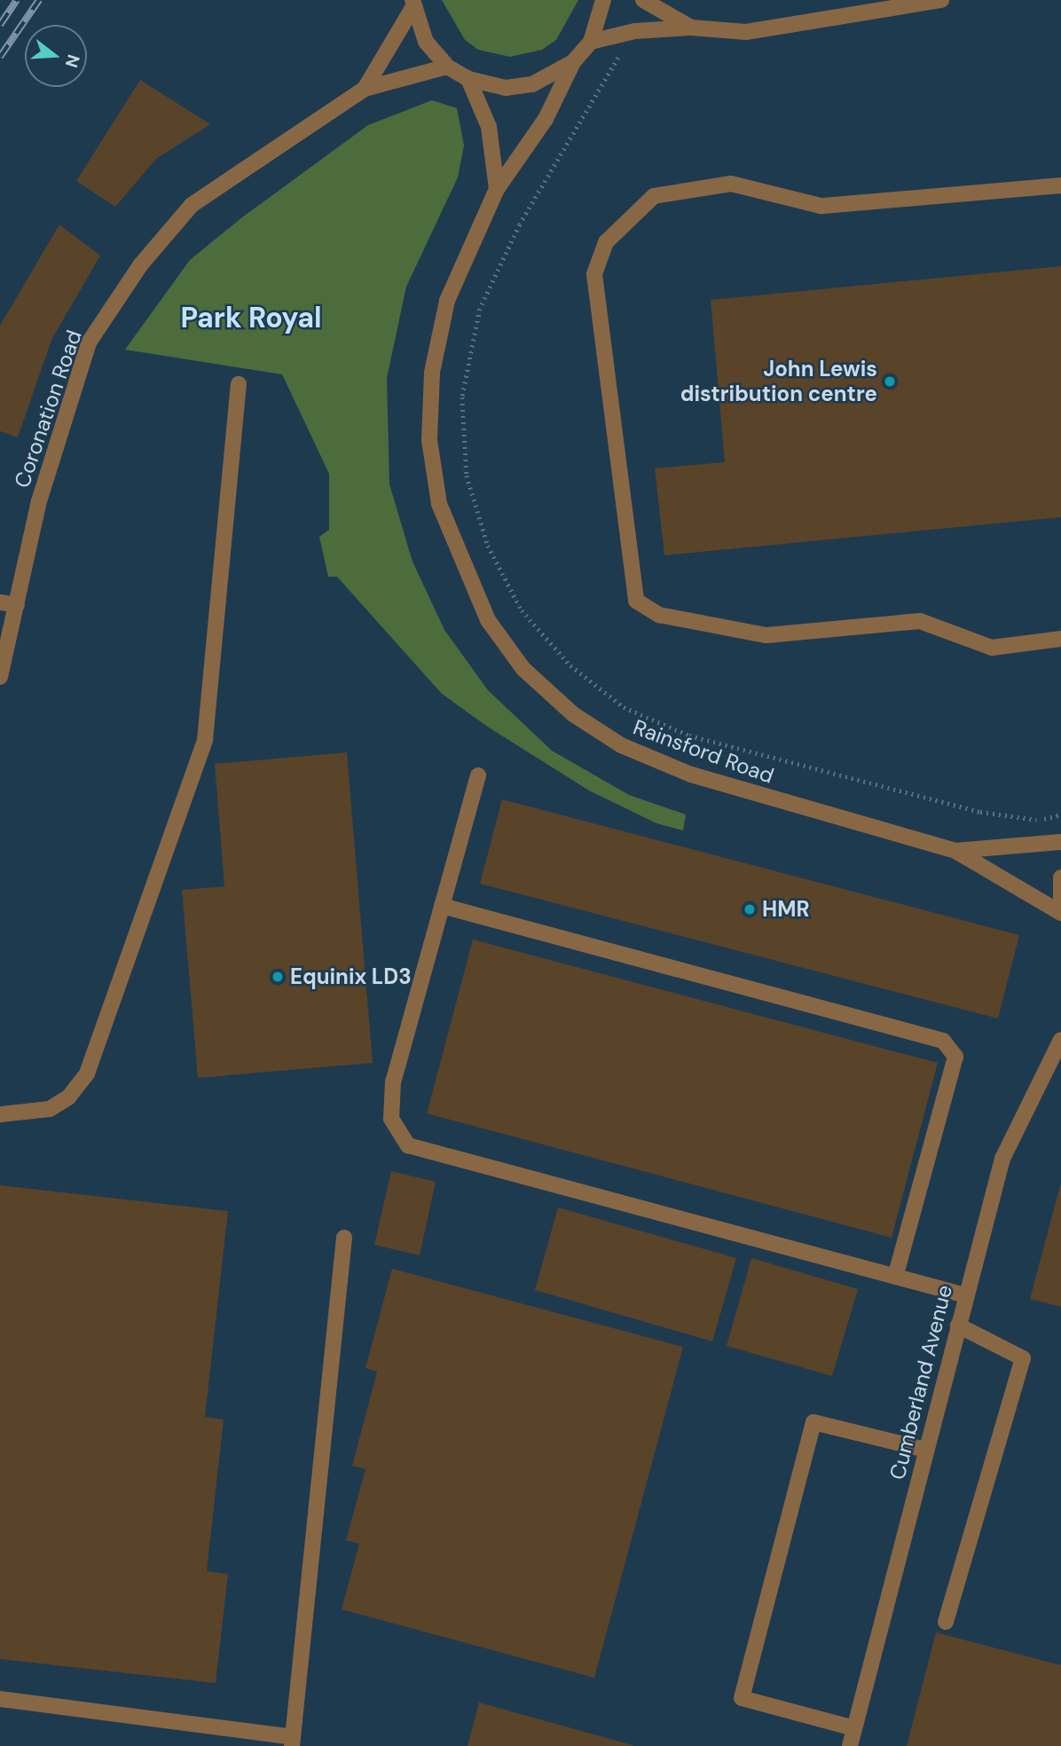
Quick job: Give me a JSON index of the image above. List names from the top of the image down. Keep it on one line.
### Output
{"streets":{"street":["Coronation Road","Rainsford Road","Cumberland Avenue"]},"districts":["Park Royal"],"places":["John Lewis distribution centre","HMR","Equinix LD3"],"north":"right"}
